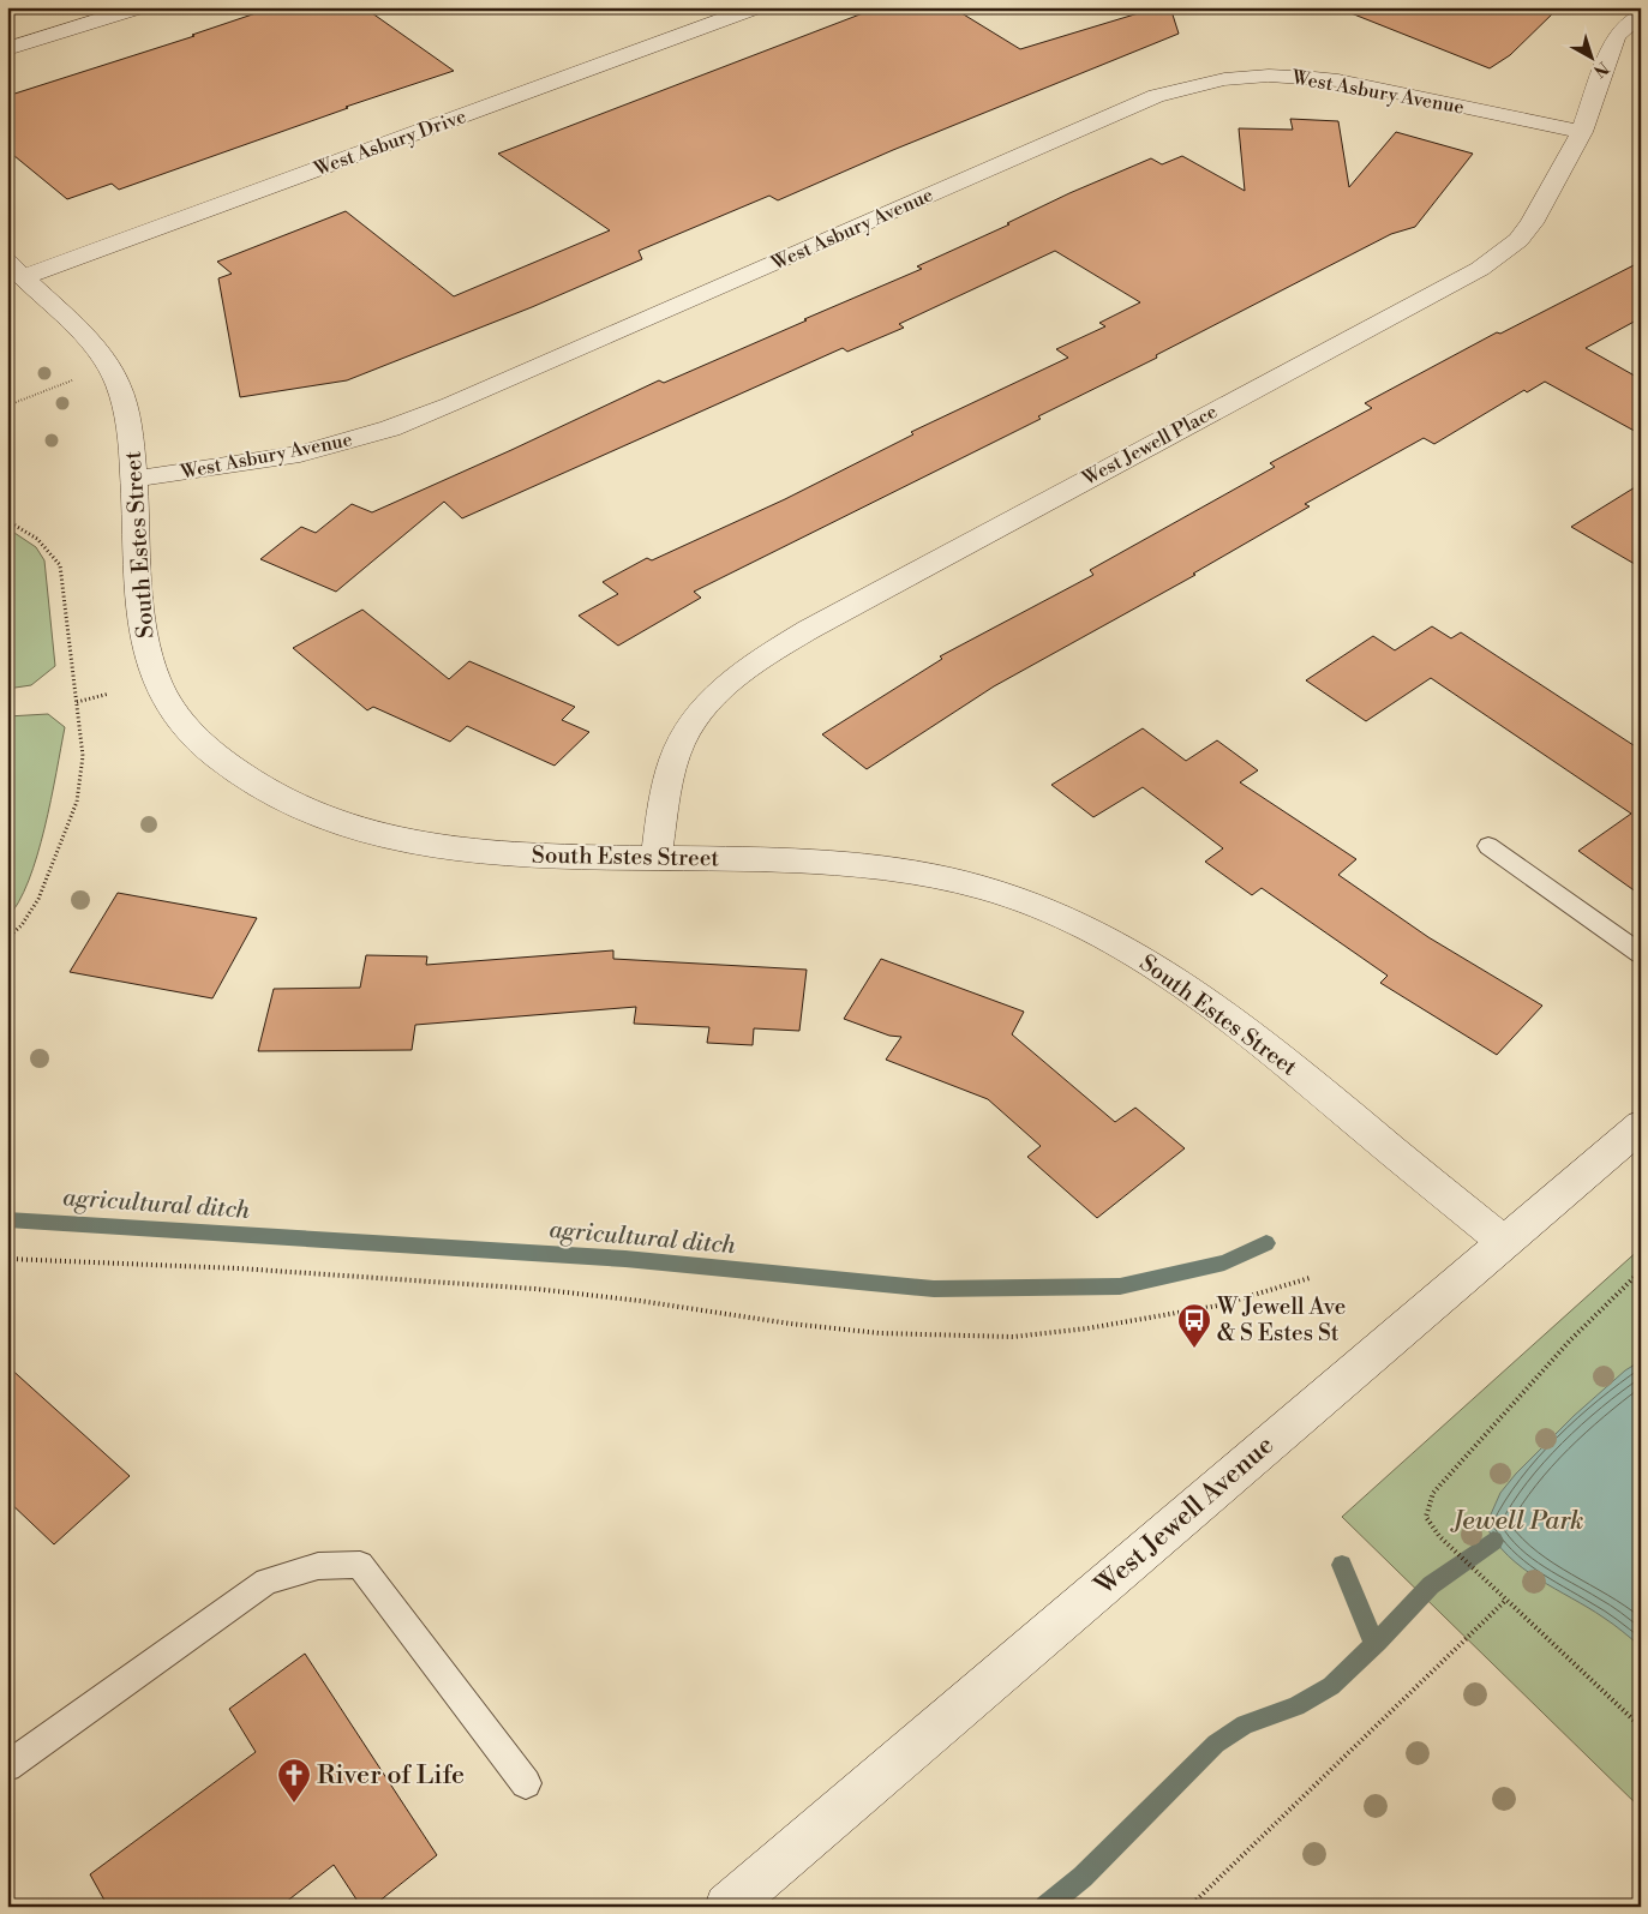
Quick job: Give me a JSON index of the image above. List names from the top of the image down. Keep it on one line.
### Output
{"streets":{"street":["West Asbury Avenue","West Asbury Drive","West Jewell Place","South Estes Street","West Jewell Avenue"]},"crossings":[["West Asbury Avenue","West Jewell Place"],["West Asbury Avenue","South Estes Street"],["West Asbury Drive","South Estes Street"],["West Jewell Place","South Estes Street"],["South Estes Street","West Jewell Avenue"]],"water":["agricultural ditch"],"parks":["Jewell Park"],"places":{"bus stop":["W Jewell Ave & S Estes St"],"church":["River of Life"]},"north":"bottom right"}
